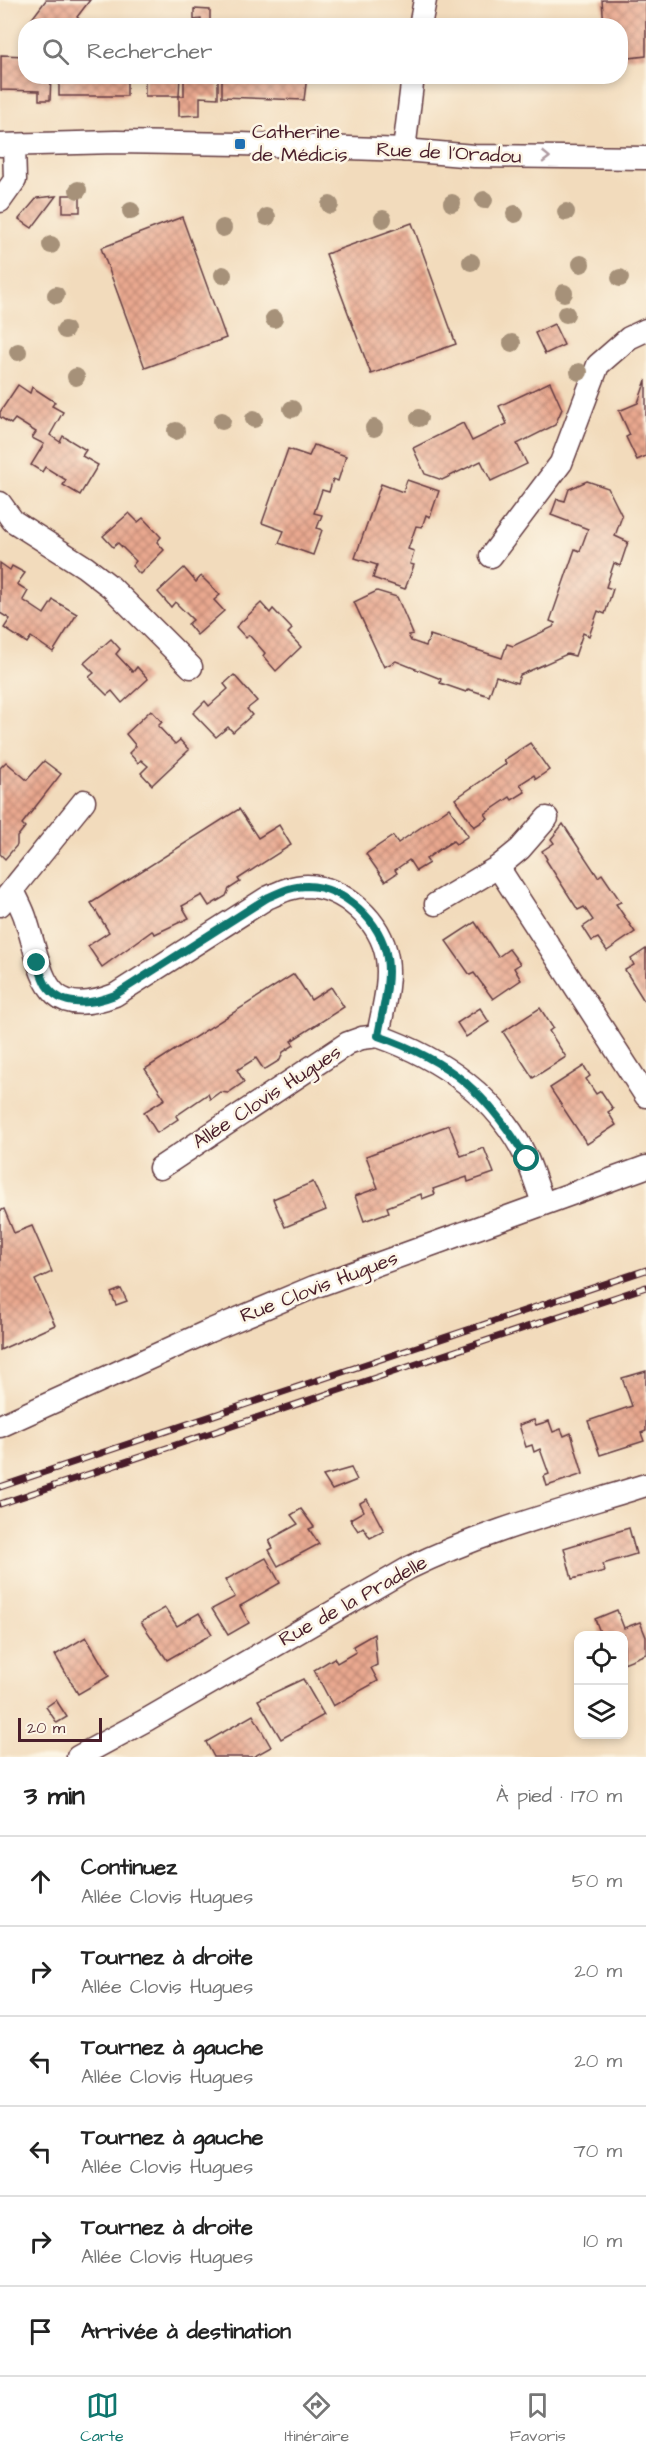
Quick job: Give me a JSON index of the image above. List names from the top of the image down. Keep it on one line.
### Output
{"streets":{"street":["Rue de l'Oradou","Allée Clovis Hugues","Rue Clovis Hugues","Rue de la Pradelle"]},"one_way":["Rue de l'Oradou"],"places":{"transit":["Catherine de Médicis"]},"scale_bar":"20 m","page":{"search":"Rechercher","scale":"20 m","heading":["3 min","À pied · 170 m"],"list":[["Continuez","Allée Clovis Hugues","50 m"],["Tournez à droite","Allée Clovis Hugues","20 m"],["Tournez à gauche","Allée Clovis Hugues","20 m"],["Tournez à gauche","Allée Clovis Hugues","70 m"],["Tournez à droite","Allée Clovis Hugues","10 m"],"Arrivée à destination"],"nav":["Carte","Itinéraire","Favoris"]}}
